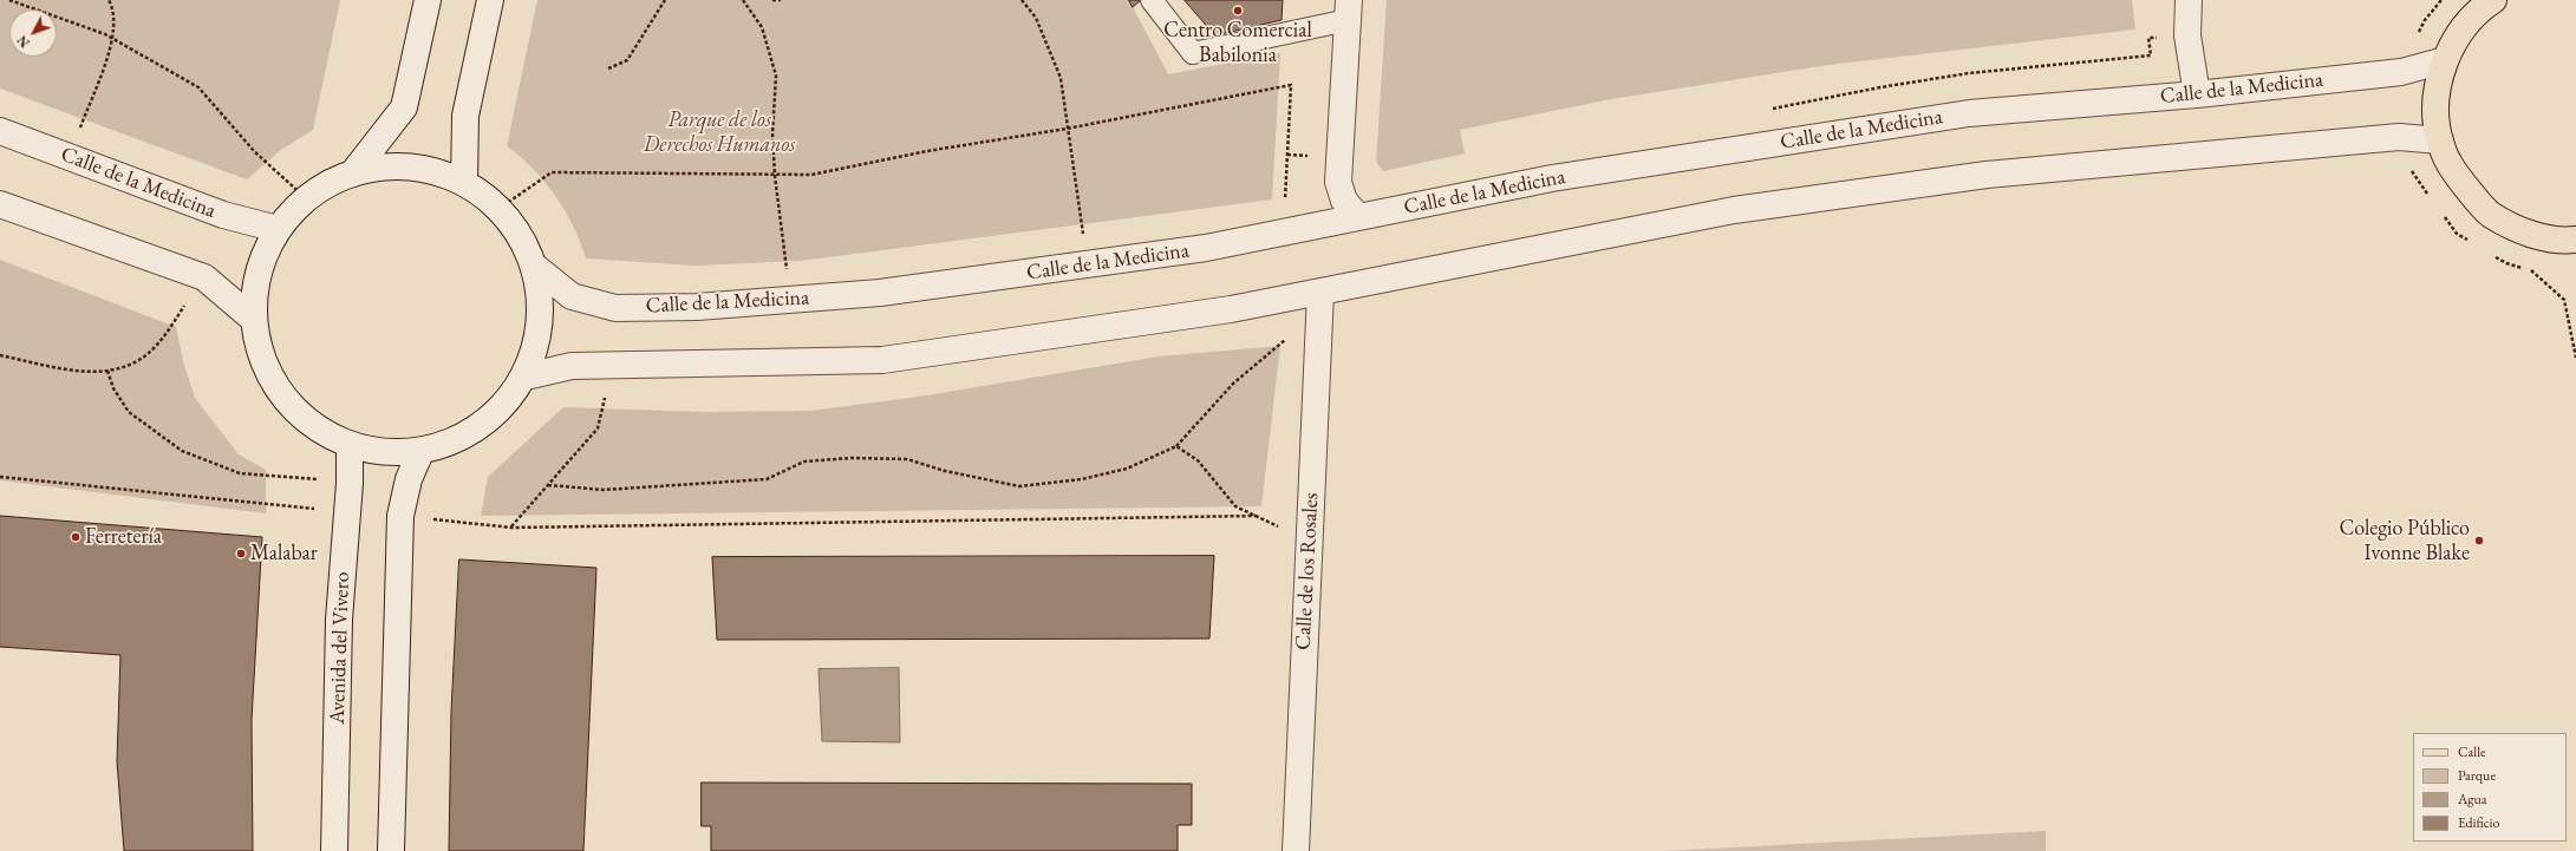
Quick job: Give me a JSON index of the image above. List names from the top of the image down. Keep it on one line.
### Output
{"streets":{"street":["Calle de la Medicina","Calle de los Rosales","Avenida del Vivero"]},"parks":["Parque de los Derechos Humanos"],"places":["Centro Comercial Babilonia","Ferretería","Colegio Público Ivonne Blake","Malabar"],"legend":["Calle","Parque","Agua","Edificio"],"north":"bottom left"}
